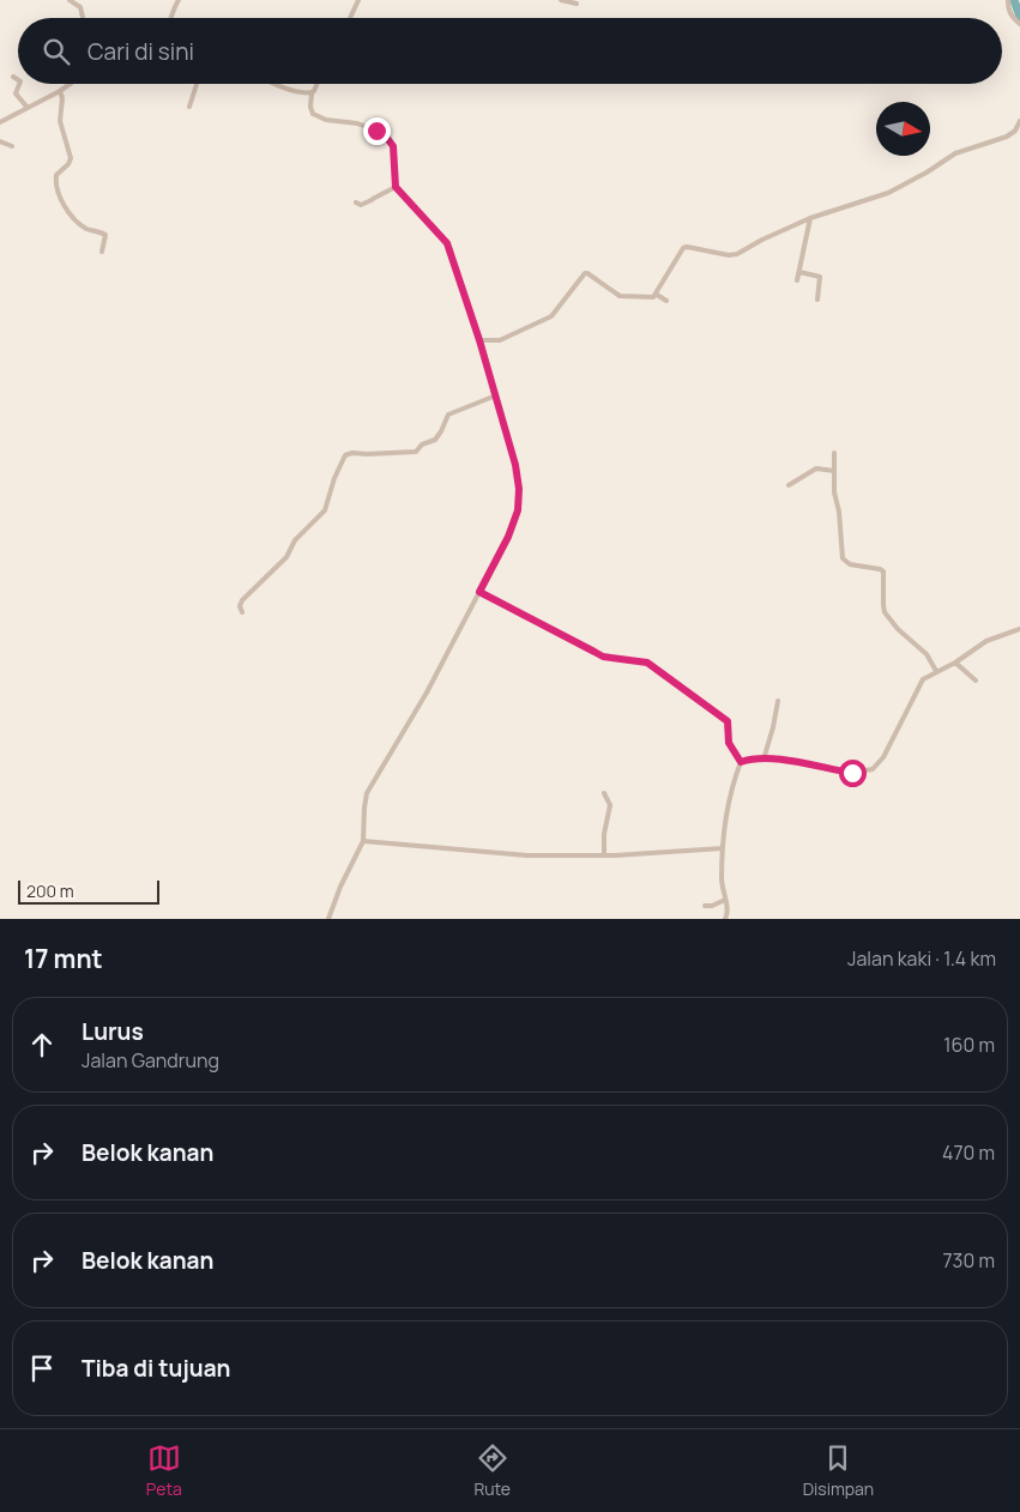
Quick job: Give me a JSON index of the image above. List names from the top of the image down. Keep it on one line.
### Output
{"scale_bar":"200 m","north":"right","page":{"search":"Cari di sini","scale":"200 m","heading":["17 mnt","Jalan kaki · 1.4 km"],"list":[["Lurus","Jalan Gandrung","160 m"],["Belok kanan","470 m"],["Belok kanan","730 m"],"Tiba di tujuan"],"nav":["Peta","Rute","Disimpan"]}}
